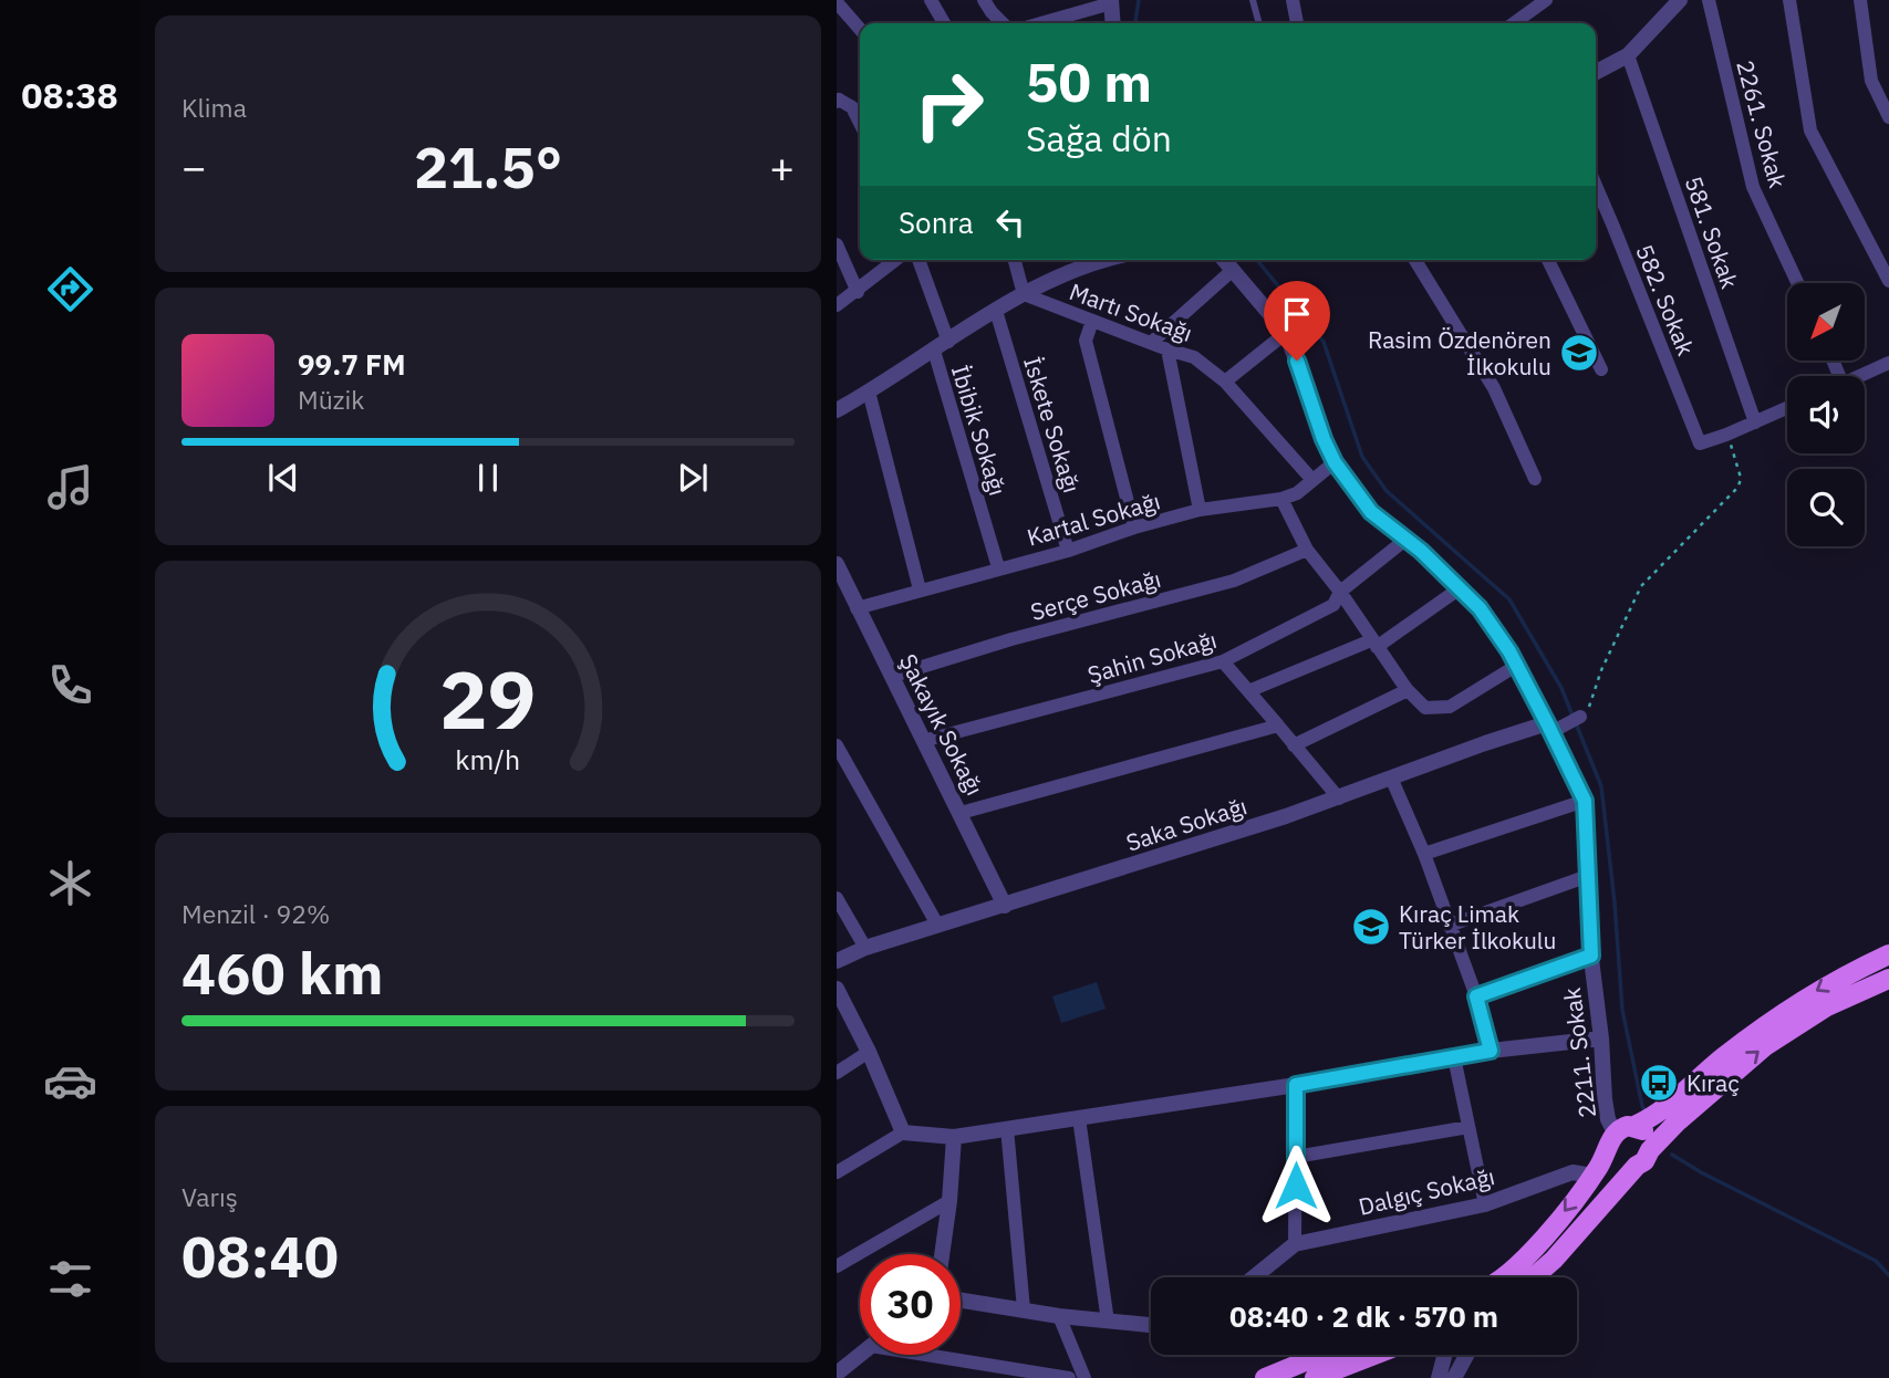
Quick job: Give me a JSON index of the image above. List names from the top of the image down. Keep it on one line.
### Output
{"streets":{"street":["2261. Sokak","581. Sokak","582. Sokak","Martı Sokağı","İskete Sokağı","İbibik Sokağı","Kartal Sokağı","Serçe Sokağı","Şahin Sokağı","Şakayık Sokağı","Saka Sokağı","2211. Sokak","Dalgıç Sokağı"]},"crossings":[["Martı Sokağı","Kartal Sokağı"],["İskete Sokağı","Kartal Sokağı"],["İbibik Sokağı","Kartal Sokağı"],["Kartal Sokağı","Şakayık Sokağı"],["Kartal Sokağı","2211. Sokak"],["Serçe Sokağı","Şakayık Sokağı"],["Şahin Sokağı","Şakayık Sokağı"],["Şahin Sokağı","2211. Sokak"],["Şakayık Sokağı","Saka Sokağı"],["Saka Sokağı","2211. Sokak"]],"places":{"school or university":["Rasim Özdenören İlkokulu","Kıraç Limak Türker İlkokulu"],"bus stop":["Kıraç"]},"north":"bottom left","page":{"tabs":"08:38","tile":["Klima",["Menzil · 92%","460 km"],["Varış","08:40"]],"turn":["50 m","Sağa dön"],"heat":["−","21.5°","+"],"then":"Sonra","song":["99.7 FM","Müzik"],"limit":"30","trip":"08:40 · 2 dk · 570 m","gauge":["29","km/h"]}}
